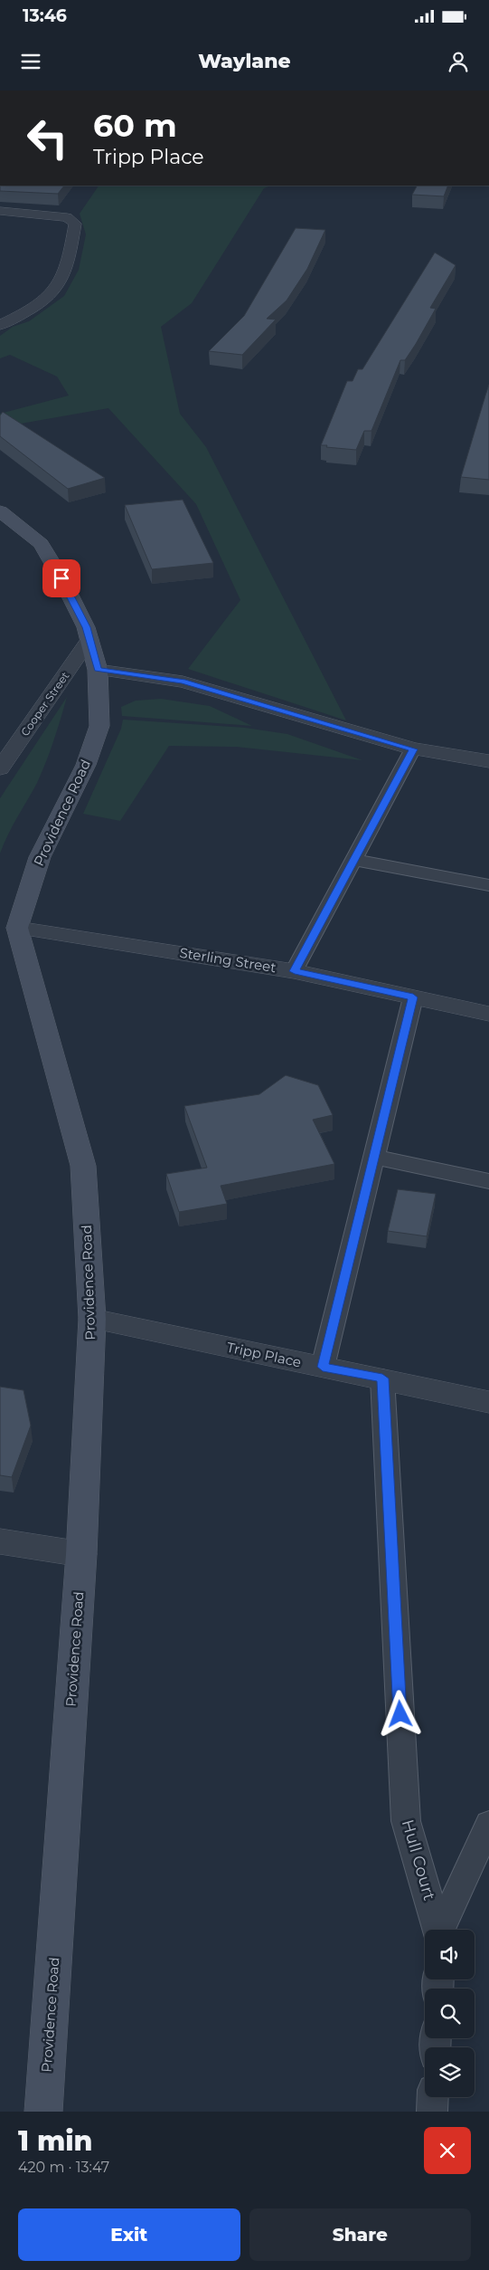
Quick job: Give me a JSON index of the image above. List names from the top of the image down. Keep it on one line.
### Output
{"streets":{"main road":["Providence Road"],"street":["Cooper Street","Sterling Street","Tripp Place"],"lane":["Hull Court"]},"crossings":[["Cooper Street","Providence Road"],["Providence Road","Sterling Street"],["Providence Road","Tripp Place"],["Tripp Place","Hull Court"]],"page":{"status":"13:46","header":"Waylane","turn":["60 m","Tripp Place"],"heading":["1 min","420 m · 13:47"],"buttons":["Exit","Share"]}}
